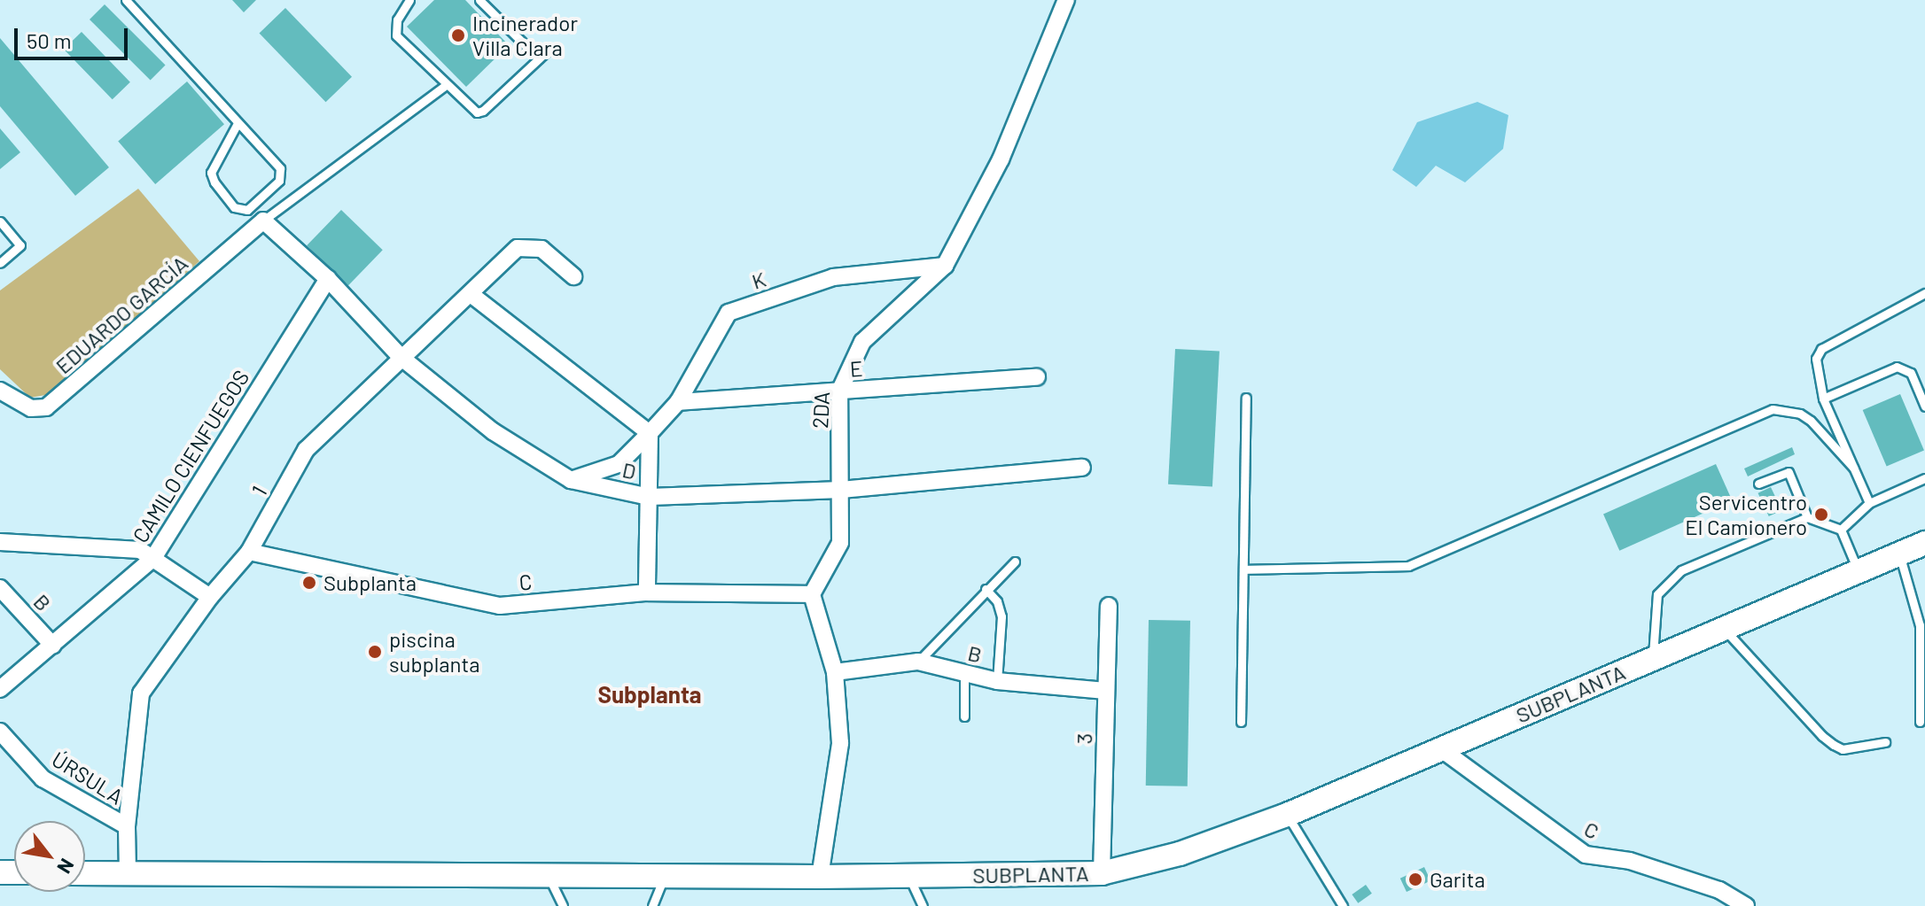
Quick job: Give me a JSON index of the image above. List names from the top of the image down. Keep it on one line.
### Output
{"streets":{"street":["K","EDUARDO GARCÍA","E","2DA","CAMILO CIENFUEGOS","D","1","C","B","SUBPLANTA","3","ÚRSULA"]},"crossings":[["K","E"],["K","2DA"],["K","D"],["EDUARDO GARCÍA","D"],["E","2DA"],["2DA","D"],["2DA","C"],["CAMILO CIENFUEGOS","D"],["CAMILO CIENFUEGOS","B"],["D","1"],["1","C"],["1","SUBPLANTA"],["1","ÚRSULA"],["C","SUBPLANTA"],["B","3"],["SUBPLANTA","3"]],"districts":["Subplanta"],"places":["Incinerador Villa Clara","Servicentro El Camionero","Subplanta","piscina subplanta","Garita"],"scale_bar":"50 m","north":"bottom right"}
